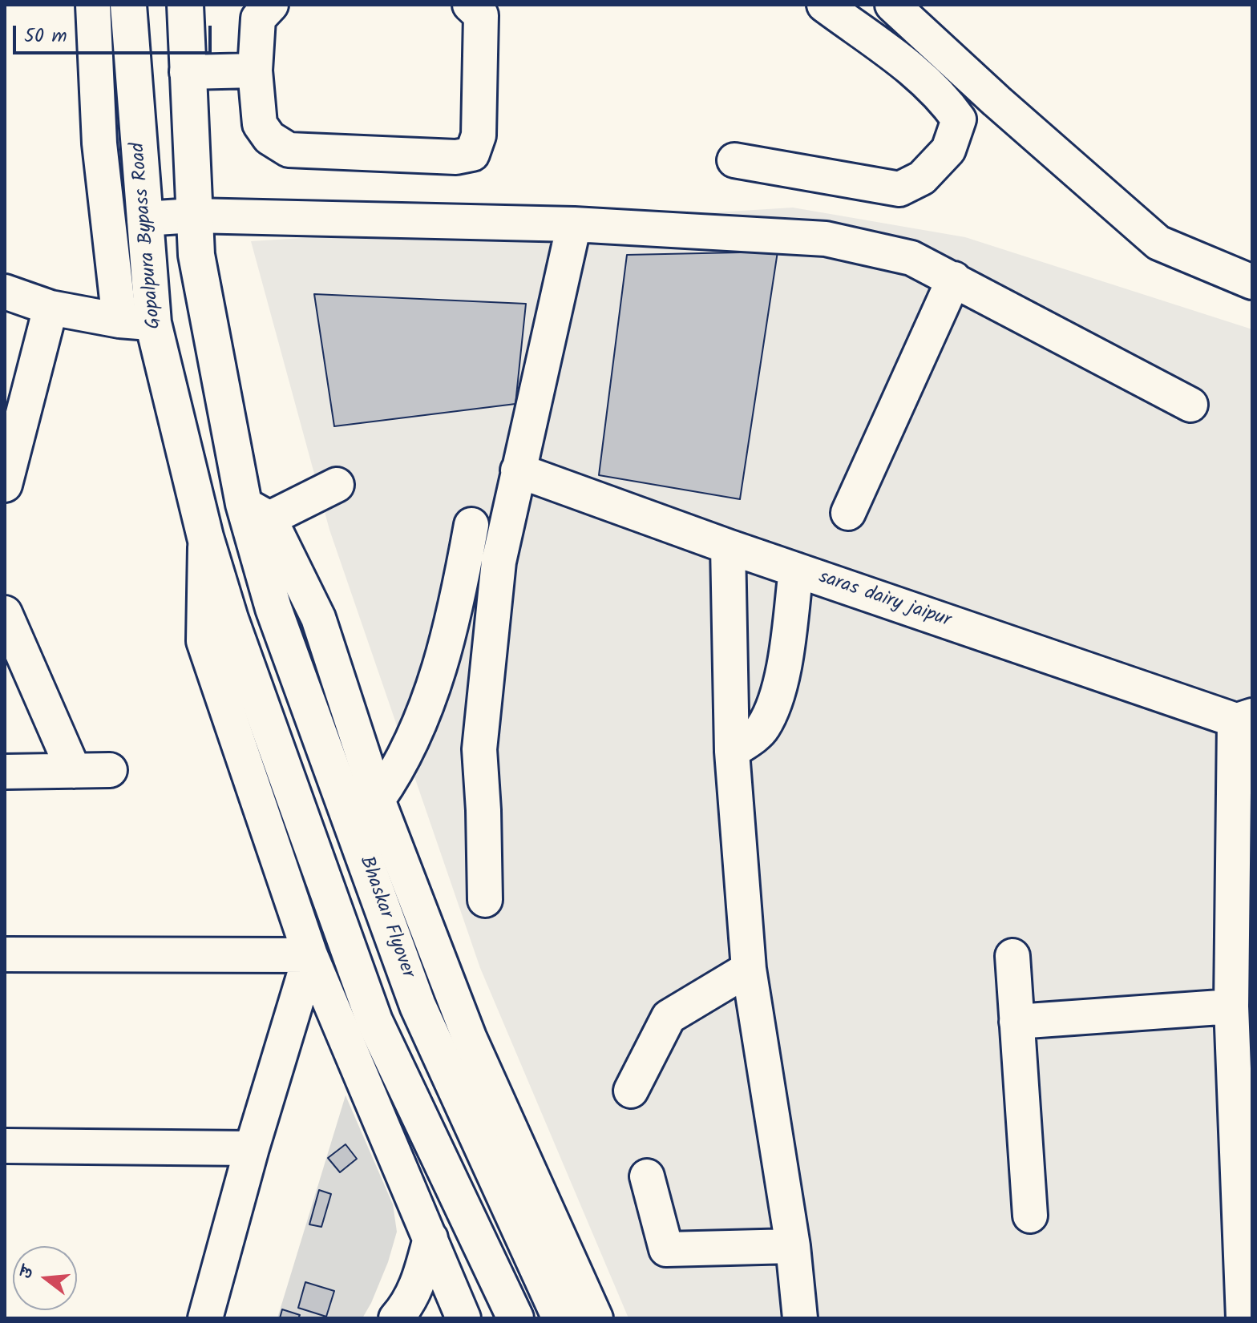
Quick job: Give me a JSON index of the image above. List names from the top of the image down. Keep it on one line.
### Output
{"streets":{"main road":["Gopalpura Bypass Road","Bhaskar Flyover"],"street":["saras dairy jaipur"]},"scale_bar":"50 m","north":"left"}
